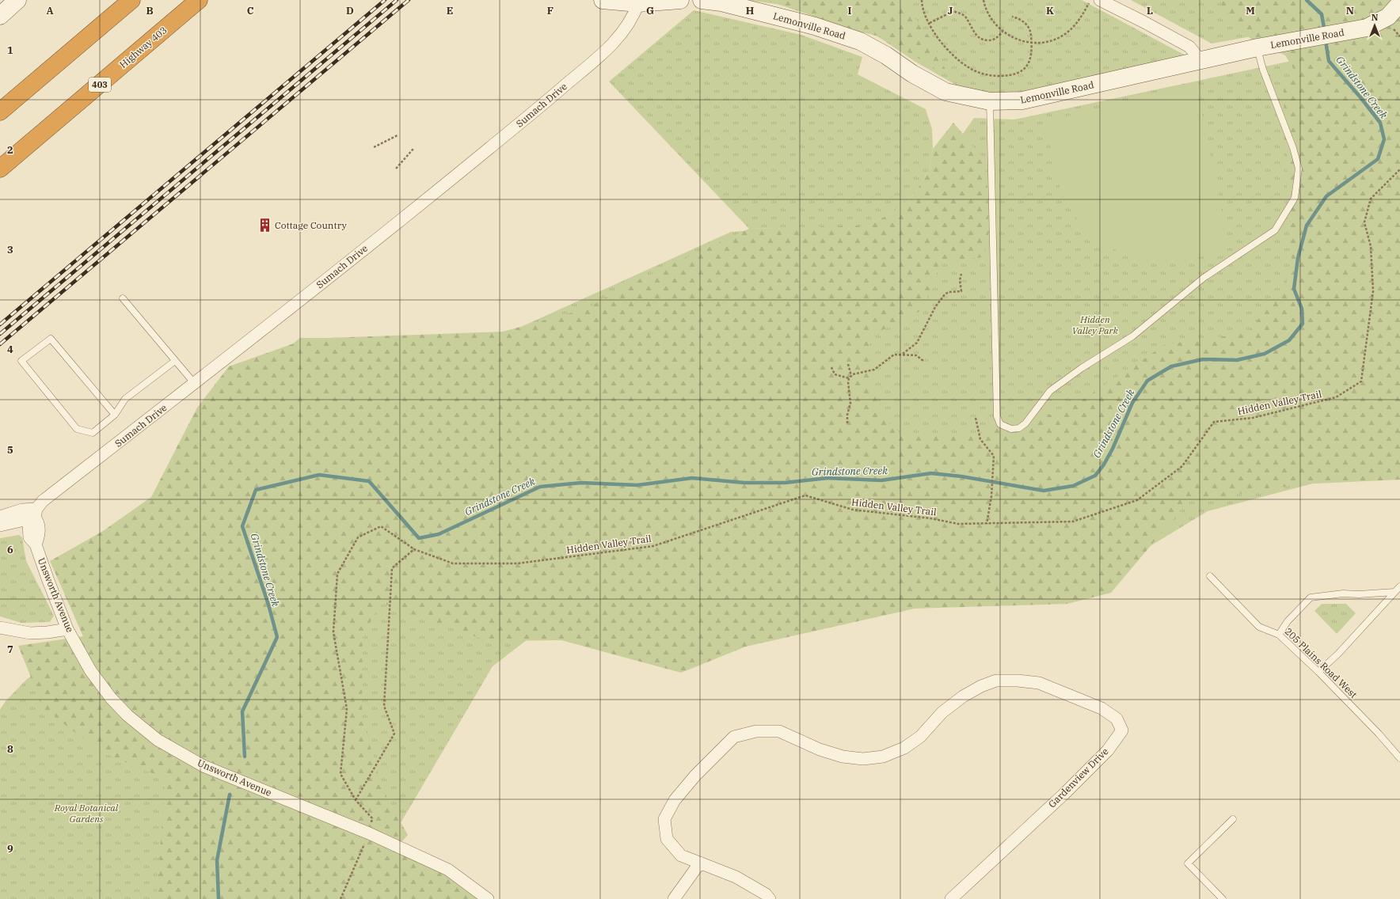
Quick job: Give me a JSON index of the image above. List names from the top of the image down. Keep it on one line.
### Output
{"streets":{"highway":["Highway 403","403"],"street":["Lemonville Road","Sumach Drive","Unsworth Avenue","Gardenview Drive"],"lane":["205 Plains Road West"],"path":["Hidden Valley Trail"]},"crossings":[["Sumach Drive","Unsworth Avenue"],["Hidden Valley Trail","Unsworth Avenue"]],"water":["Grindstone Creek"],"parks":["Hidden Valley Park","Royal Botanical Gardens"],"places":{"building":["Cottage Country"]},"north":"top","grid":{"columns":["A","B","C","D","E","F","G","H","I","J","K","L","M","N"],"rows":["1","2","3","4","5","6","7","8","9"]}}
